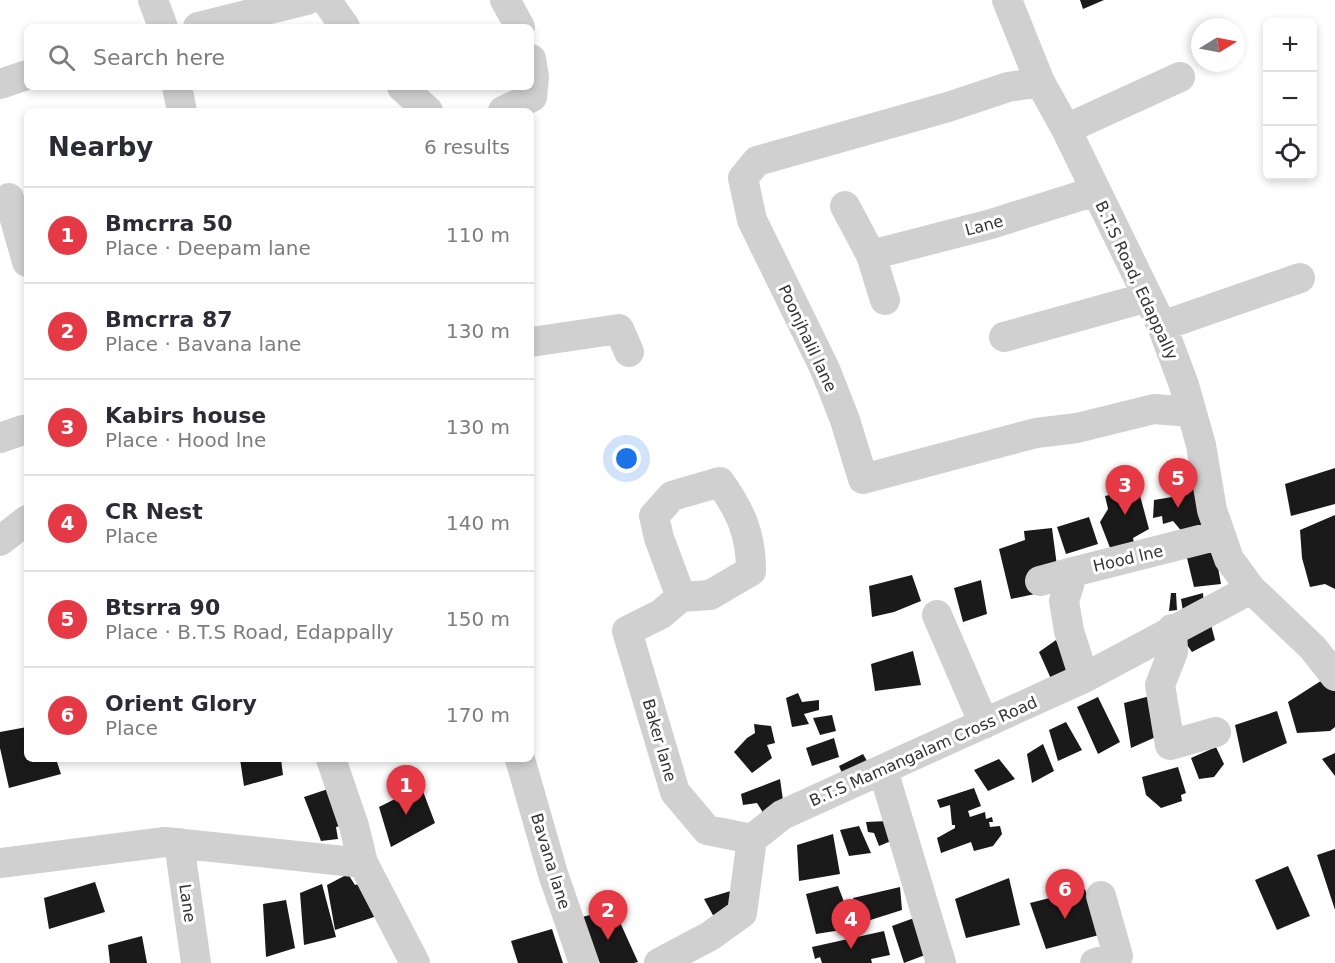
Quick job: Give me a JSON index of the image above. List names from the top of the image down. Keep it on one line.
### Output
{"streets":{"street":["Lane","B.T.S Road, Edappally","Poonjhalil lane","Hood lne","Baker lane","B.T.S Mamangalam Cross Road","Bavana lane"]},"crossings":[["Lane","B.T.S Road, Edappally"],["B.T.S Road, Edappally","Poonjhalil lane"],["B.T.S Road, Edappally","Hood lne"],["B.T.S Road, Edappally","B.T.S Mamangalam Cross Road"],["Hood lne","B.T.S Mamangalam Cross Road"],["Baker lane","B.T.S Mamangalam Cross Road"]],"north":"right","page":{"map_buttons":["+","−"],"search":"Search here","heading":["Nearby","6 results"],"list":[{"mark":"1","name":"Bmcrra 50","note":"Place · Deepam lane","value":"110 m"},{"mark":"2","name":"Bmcrra 87","note":"Place · Bavana lane","value":"130 m"},{"mark":"3","name":"Kabirs house","note":"Place · Hood lne","value":"130 m"},{"mark":"4","name":"CR Nest","note":"Place","value":"140 m"},{"mark":"5","name":"Btsrra 90","note":"Place · B.T.S Road, Edappally","value":"150 m"},{"mark":"6","name":"Orient Glory","note":"Place","value":"170 m"}],"pins":["5","3","1","6","2","4"]}}
